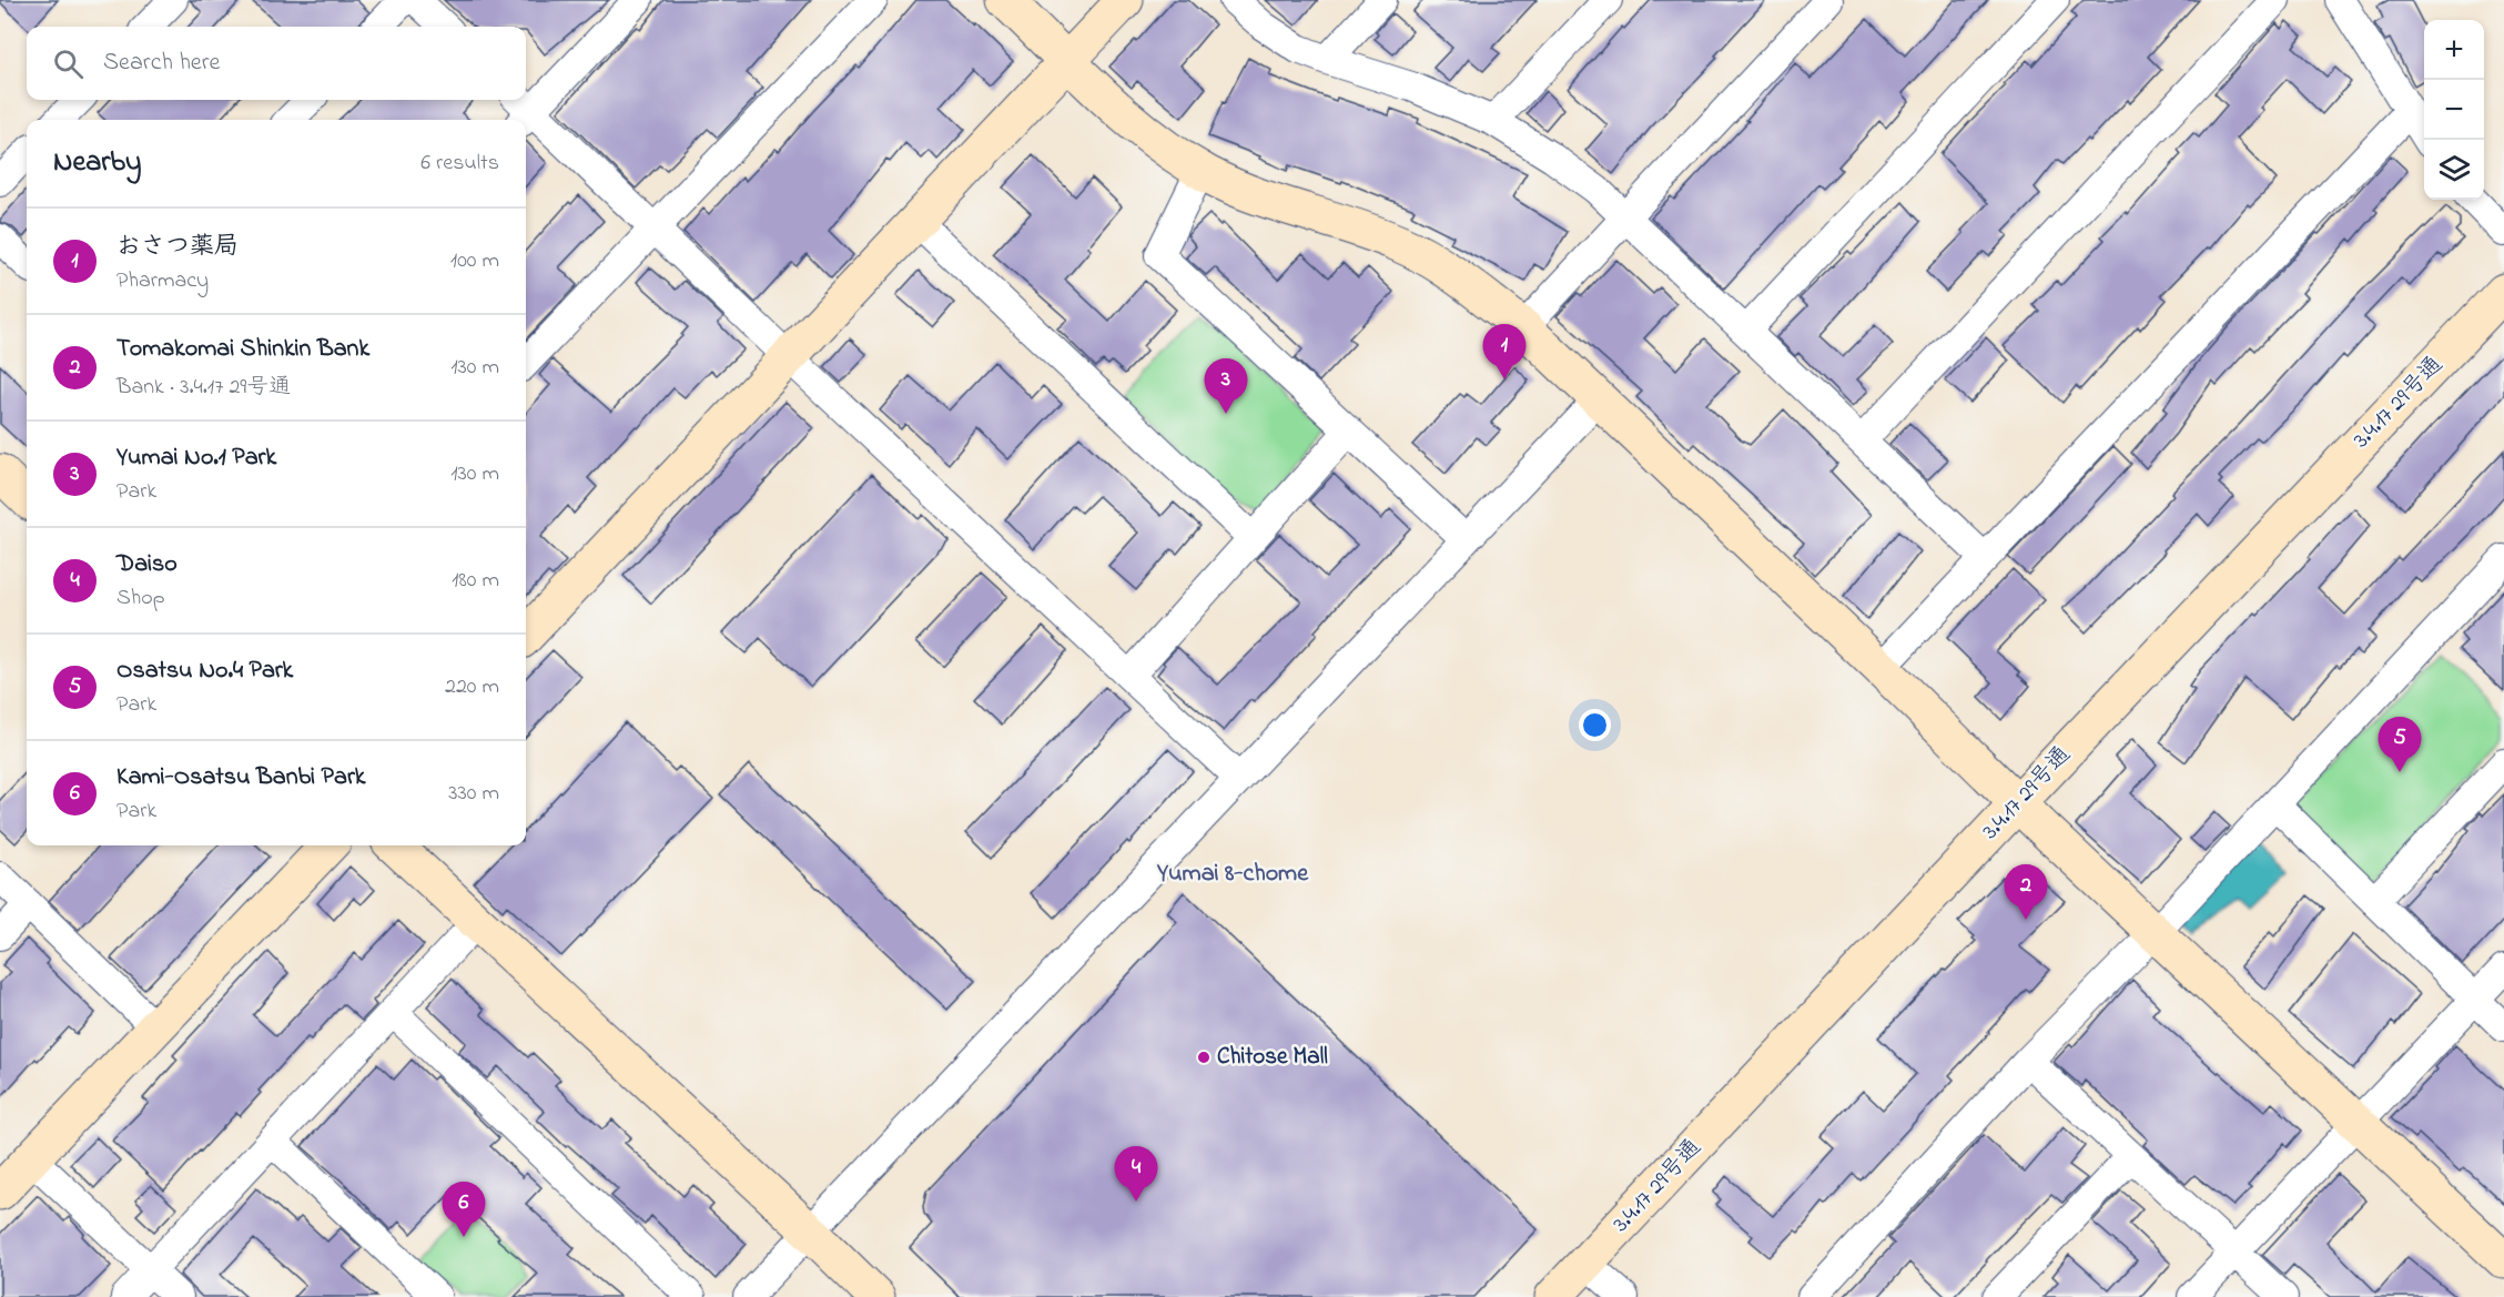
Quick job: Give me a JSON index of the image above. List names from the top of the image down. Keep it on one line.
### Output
{"streets":{"street":["3.4.17 29号通"]},"districts":["Yumai 8-chome"],"places":["Chitose Mall"],"page":{"map_buttons":["+","−"],"search":"Search here","heading":["Nearby","6 results"],"list":[{"mark":"1","name":"おさつ薬局","note":"Pharmacy","value":"100 m"},{"mark":"2","name":"Tomakomai Shinkin Bank","note":"Bank · 3.4.17 29号通","value":"130 m"},{"mark":"3","name":"Yumai No.1 Park","note":"Park","value":"130 m"},{"mark":"4","name":"Daiso","note":"Shop","value":"180 m"},{"mark":"5","name":"Osatsu No.4 Park","note":"Park","value":"220 m"},{"mark":"6","name":"Kami-Osatsu Banbi Park","note":"Park","value":"330 m"}],"pins":["1","3","5","2","4","6"]}}
